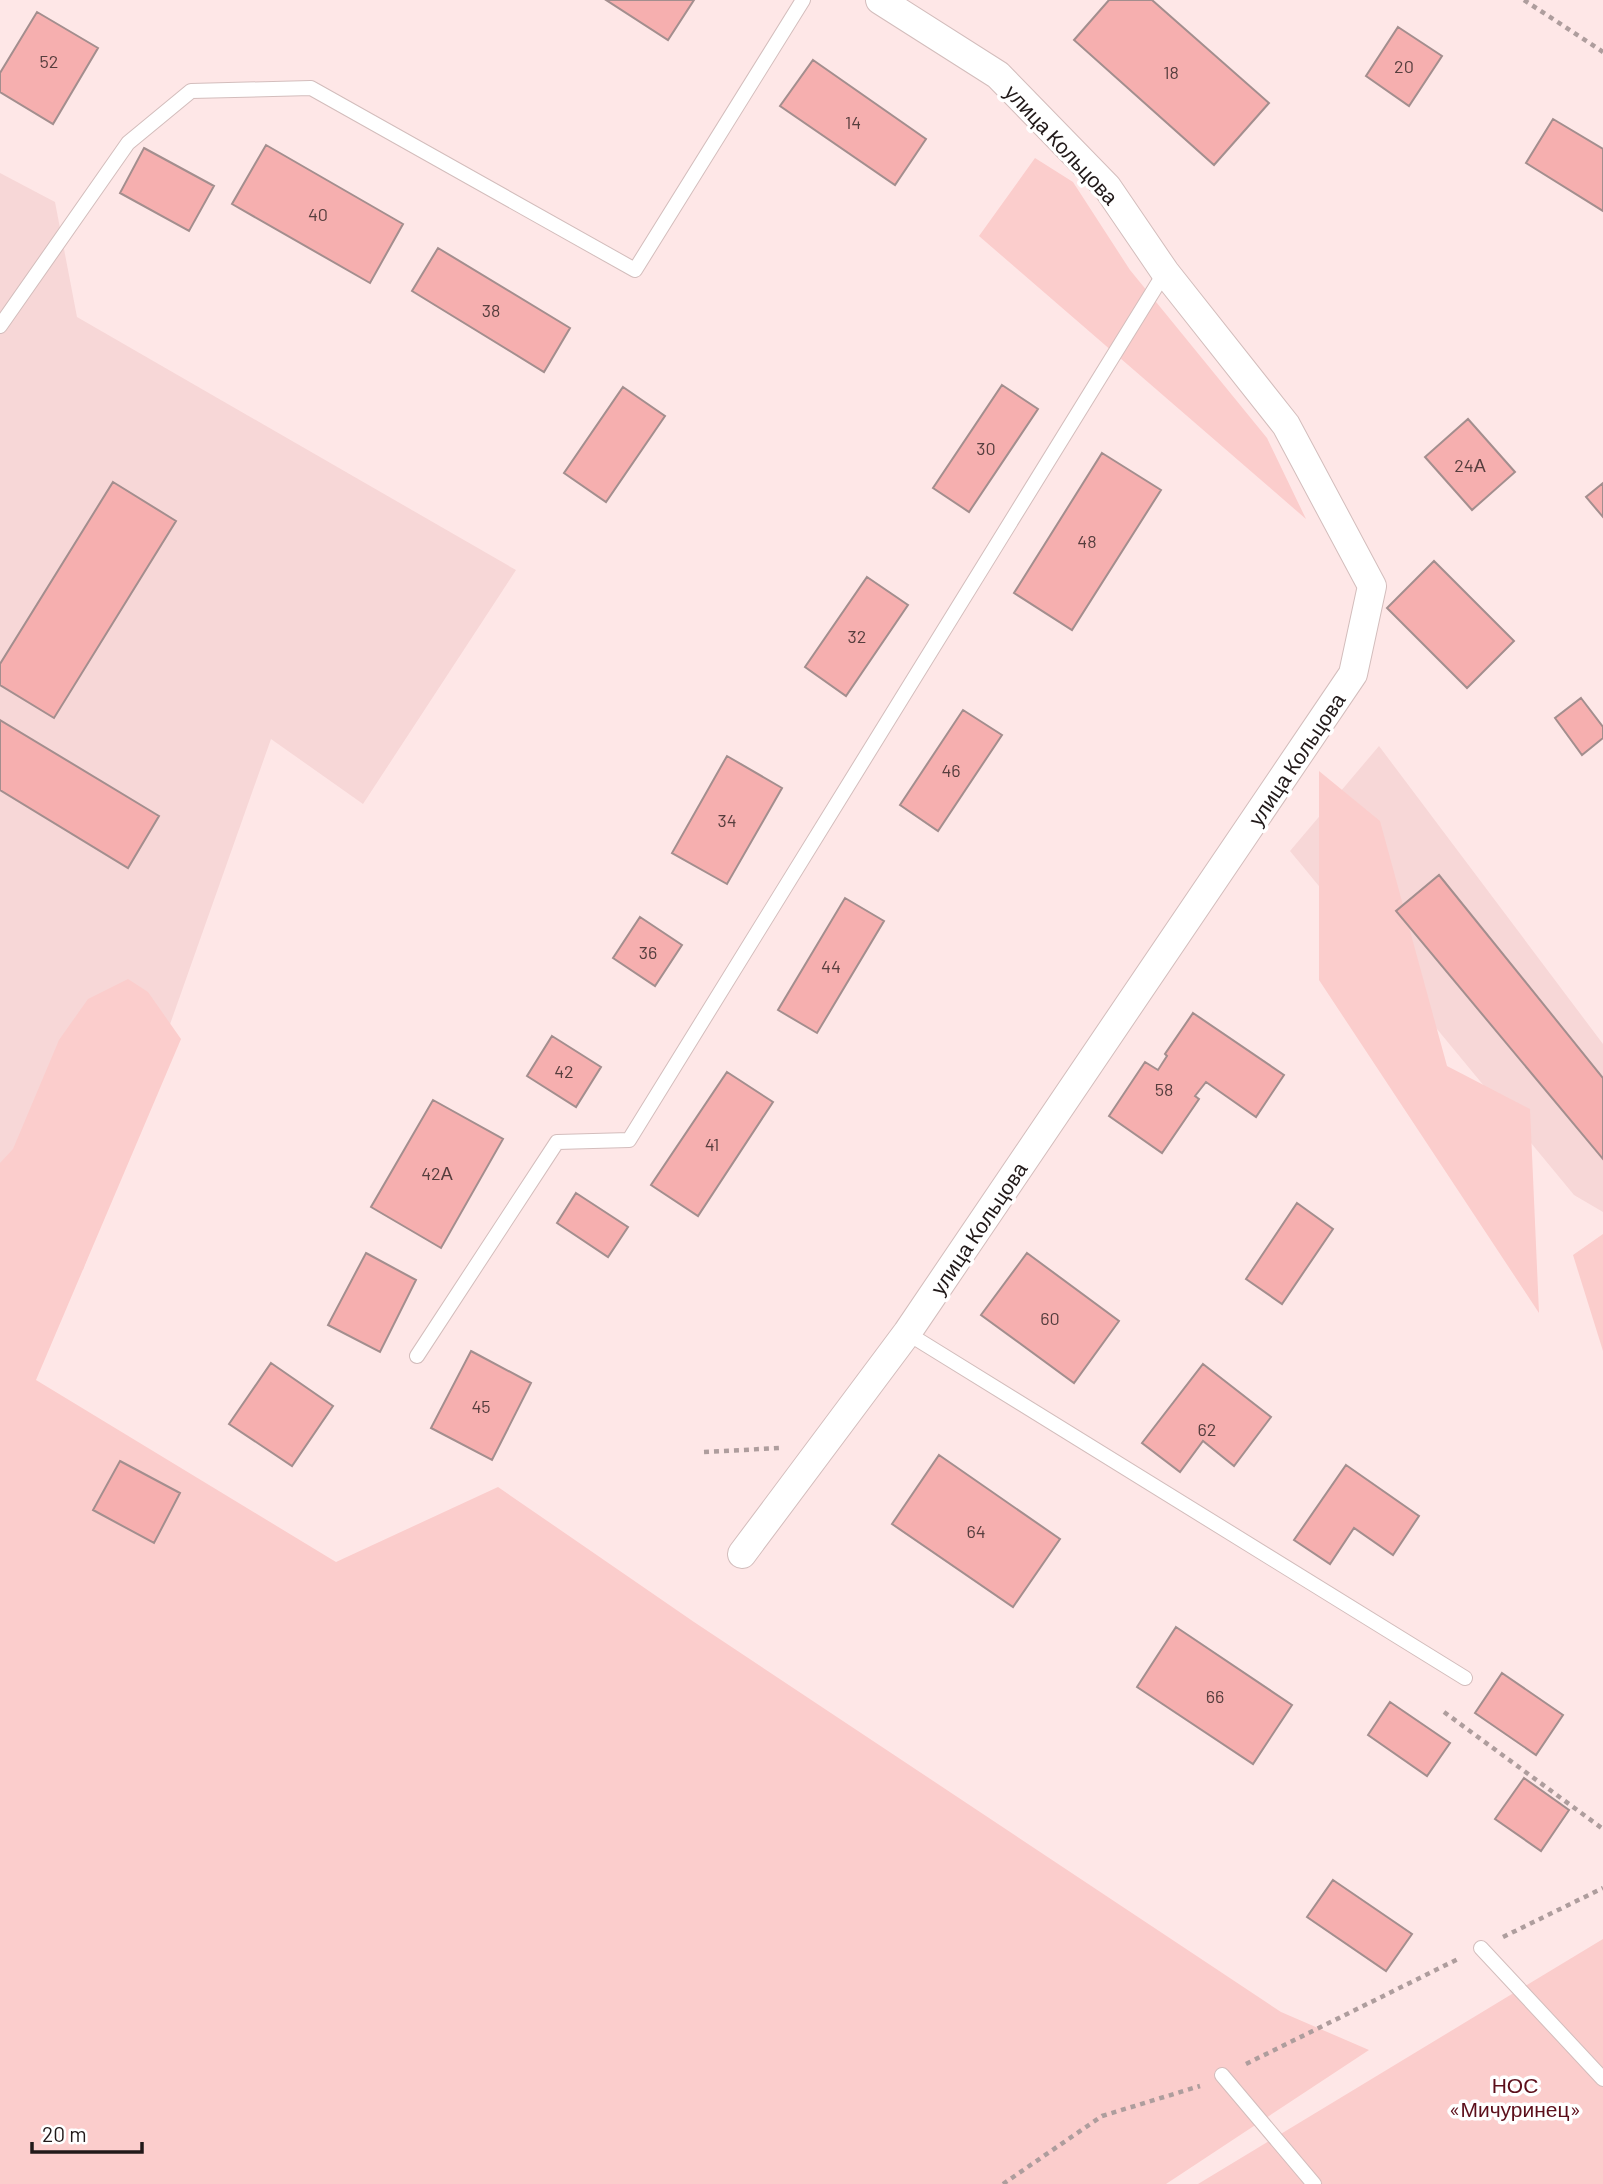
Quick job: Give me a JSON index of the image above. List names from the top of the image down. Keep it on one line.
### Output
{"streets":{"street":["улица Кольцова"]},"parks":["НОС «Мичуринец»"],"house_numbers":["52","20","18","14","40","38","30","24А","48","32","46","34","36","44","42","58","41","42А","60","45","62","64","66"],"scale_bar":"20 m"}
